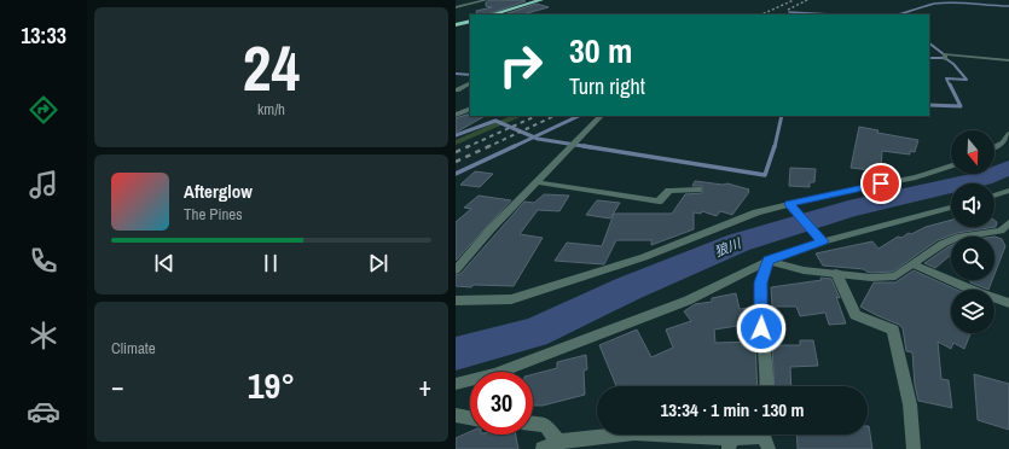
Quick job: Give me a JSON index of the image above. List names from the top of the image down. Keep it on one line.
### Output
{"water":["狼川"],"north":"bottom","page":{"tabs":"13:33","tile":[["24","km/h"],"Climate"],"turn":["30 m","Turn right"],"song":["Afterglow","The Pines"],"heat":["−","19°","+"],"limit":"30","trip":"13:34 · 1 min · 130 m"}}
